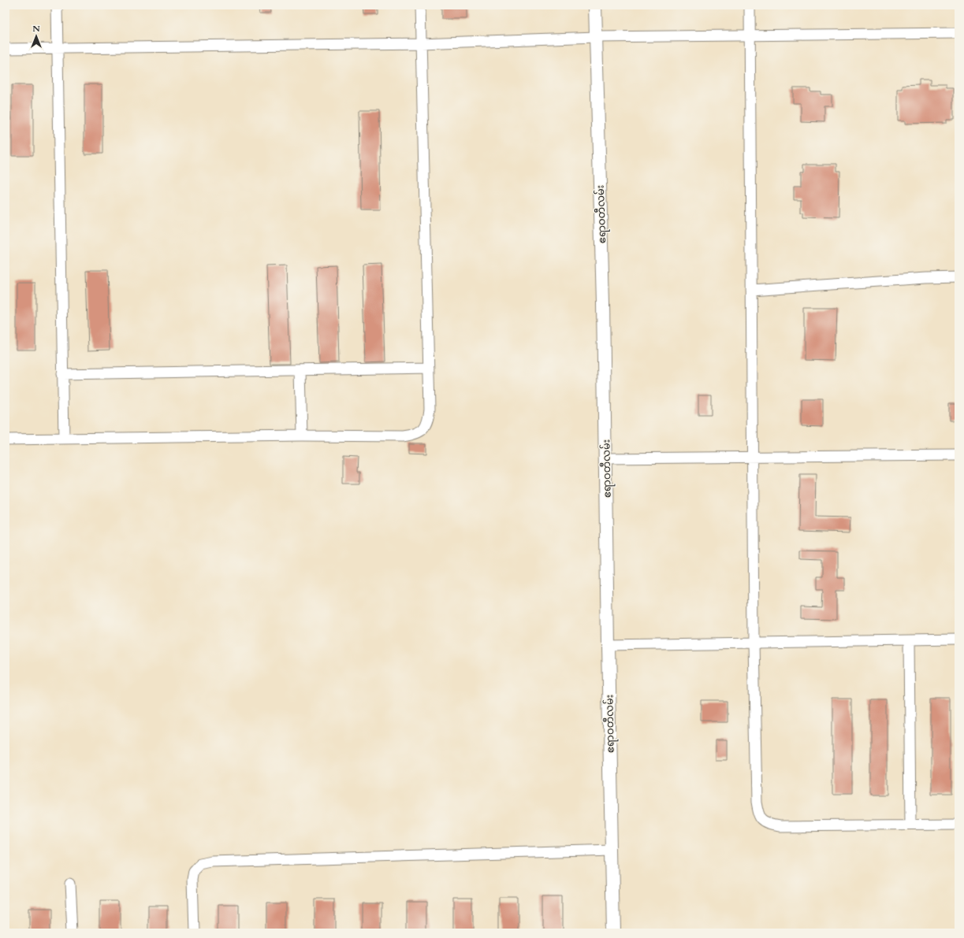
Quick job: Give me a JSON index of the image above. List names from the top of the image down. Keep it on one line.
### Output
{"streets":{"street":["ဧရာဝတီလမ်း"]},"north":"top"}
